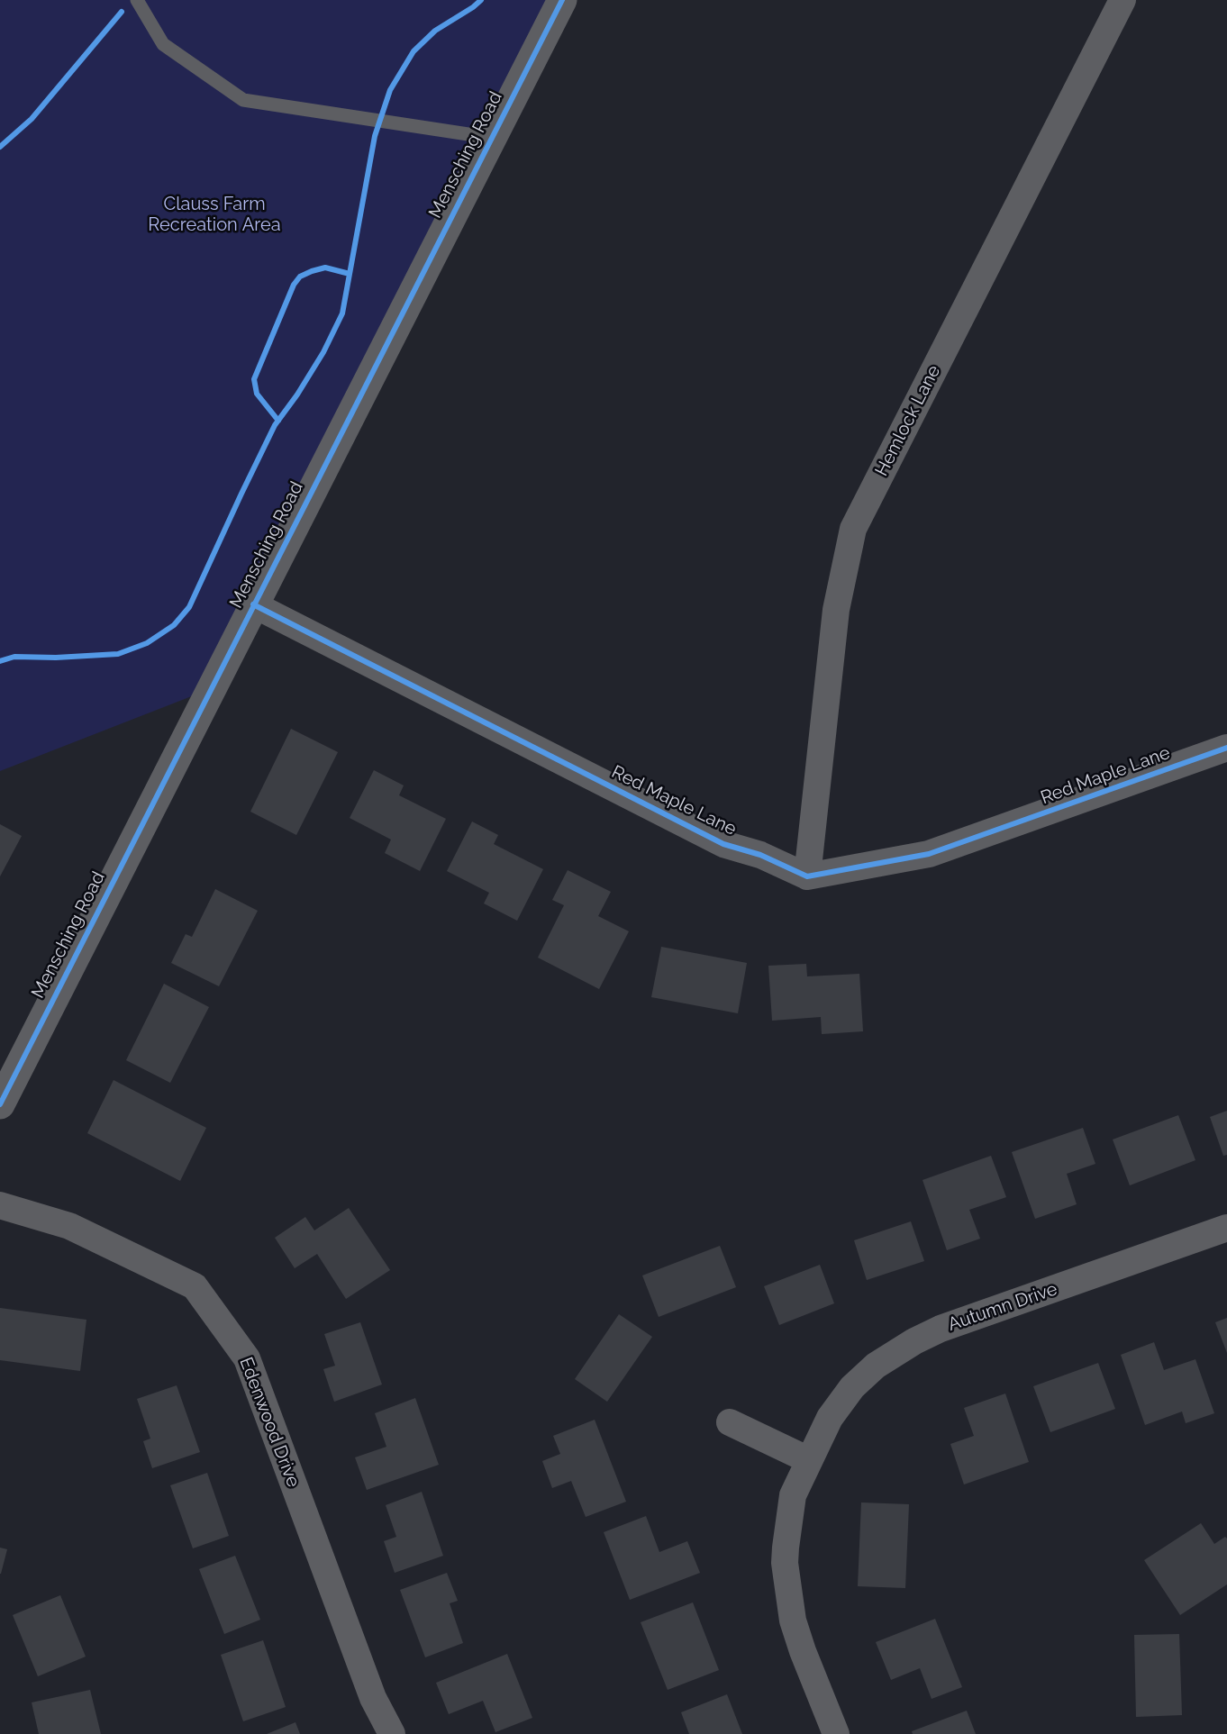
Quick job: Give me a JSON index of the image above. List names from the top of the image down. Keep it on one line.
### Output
{"streets":{"street":["Mensching Road","Hemlock Lane","Red Maple Lane","Autumn Drive","Edenwood Drive"]},"crossings":[["Mensching Road","Red Maple Lane"],["Hemlock Lane","Red Maple Lane"]],"parks":["Clauss Farm Recreation Area"]}
